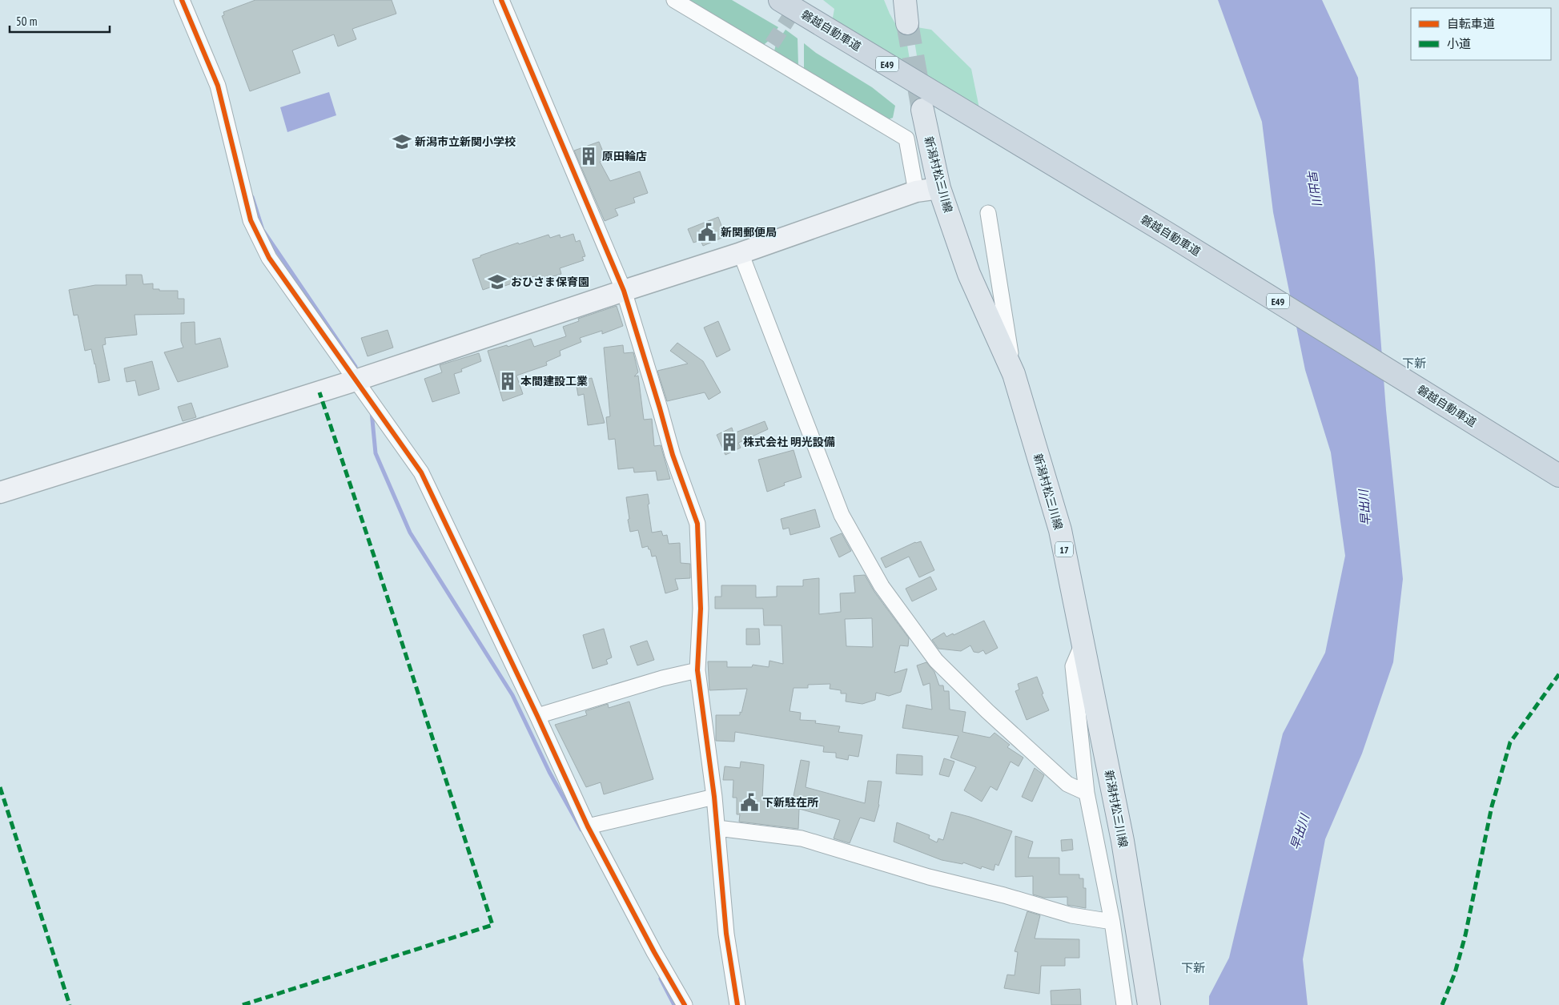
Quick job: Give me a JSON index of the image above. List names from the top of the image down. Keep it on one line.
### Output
{"streets":{"highway":["磐越自動車道","E49"],"main road":["新潟村松三川線","17"]},"districts":["下新","下新"],"water":["早出川"],"places":{"school or university":["新潟市立新関小学校","おひさま保育園"],"building":["原田輪店","本間建設工業","株式会社 明光設備"],"public building":["新関郵便局","下新駐在所"]},"legend":["自転車道","小道"],"scale_bar":"50 m"}
